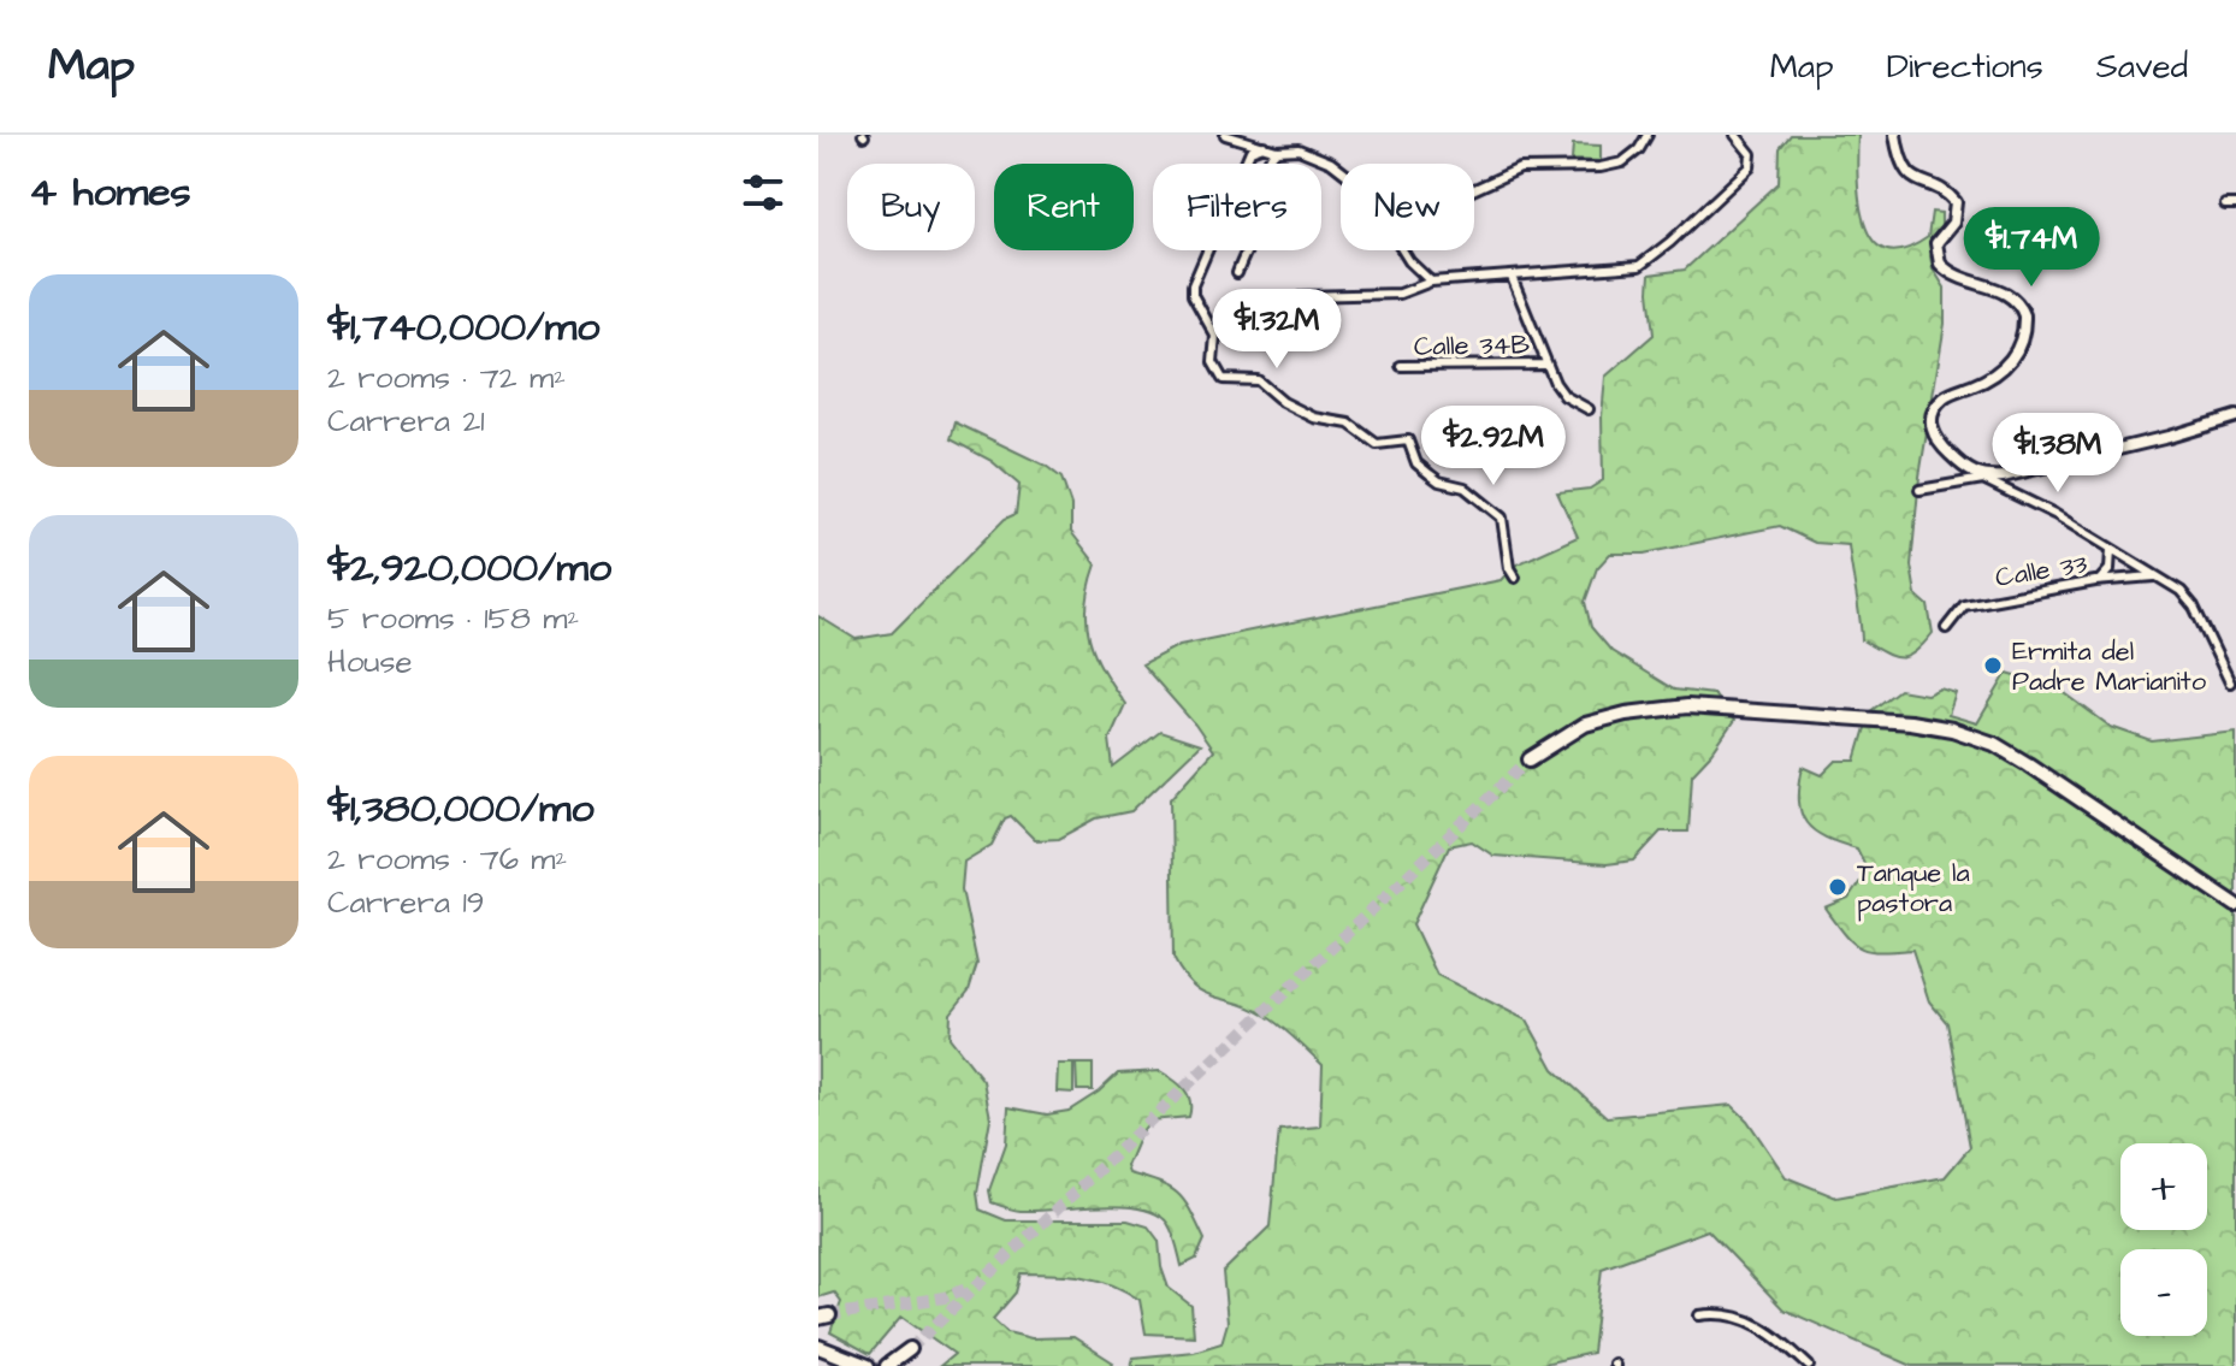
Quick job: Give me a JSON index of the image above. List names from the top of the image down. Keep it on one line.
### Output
{"streets":{"street":["Calle 34B","Calle 33"]},"places":["Ermita del Padre Marianito","Tanque la pastora"],"page":{"header":"Map","nav":["Map","Directions","Saved"],"heading":"4 homes","chip":["Buy","Rent","Filters","New"],"price":["$1.74M","$1.32M","$2.92M","$1.38M"],"list":[{"name":"$1,740,000/mo","note":"2 rooms · 72 m² · Carrera 21"},{"name":"$2,920,000/mo","note":"5 rooms · 158 m² · House"},{"name":"$1,380,000/mo","note":"2 rooms · 76 m² · Carrera 19"}],"map_buttons":["+","−"]}}
